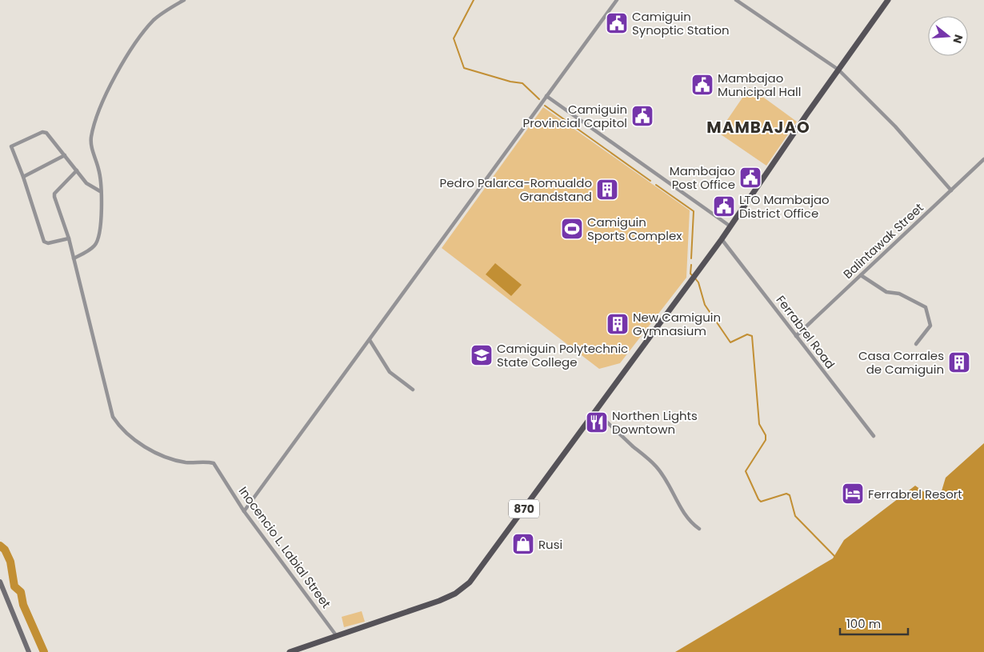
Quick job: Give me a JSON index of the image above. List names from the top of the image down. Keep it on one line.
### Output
{"streets":{"main road":["870"],"street":["Balintawak Street","Ferrabrel Road","Inocencio L. Labial Street"]},"crossings":[["Balintawak Street","Ferrabrel Road"],["Ferrabrel Road","870"],["870","Inocencio L. Labial Street"]],"districts":["MAMBAJAO"],"places":{"public building":["Camiguin Synoptic Station","Mambajao Municipal Hall","Camiguin Provincial Capitol","Mambajao Post Office","LTO Mambajao District Office"],"building":["Pedro Palarca-Romualdo Grandstand","New Camiguin Gymnasium","Casa Corrales de Camiguin"],"sports":["Camiguin Sports Complex"],"school or university":["Camiguin Polytechnic State College"],"restaurant":["Northen Lights Downtown"],"hotel":["Ferrabrel Resort"],"shop":["Rusi"]},"scale_bar":"100 m","north":"right"}
